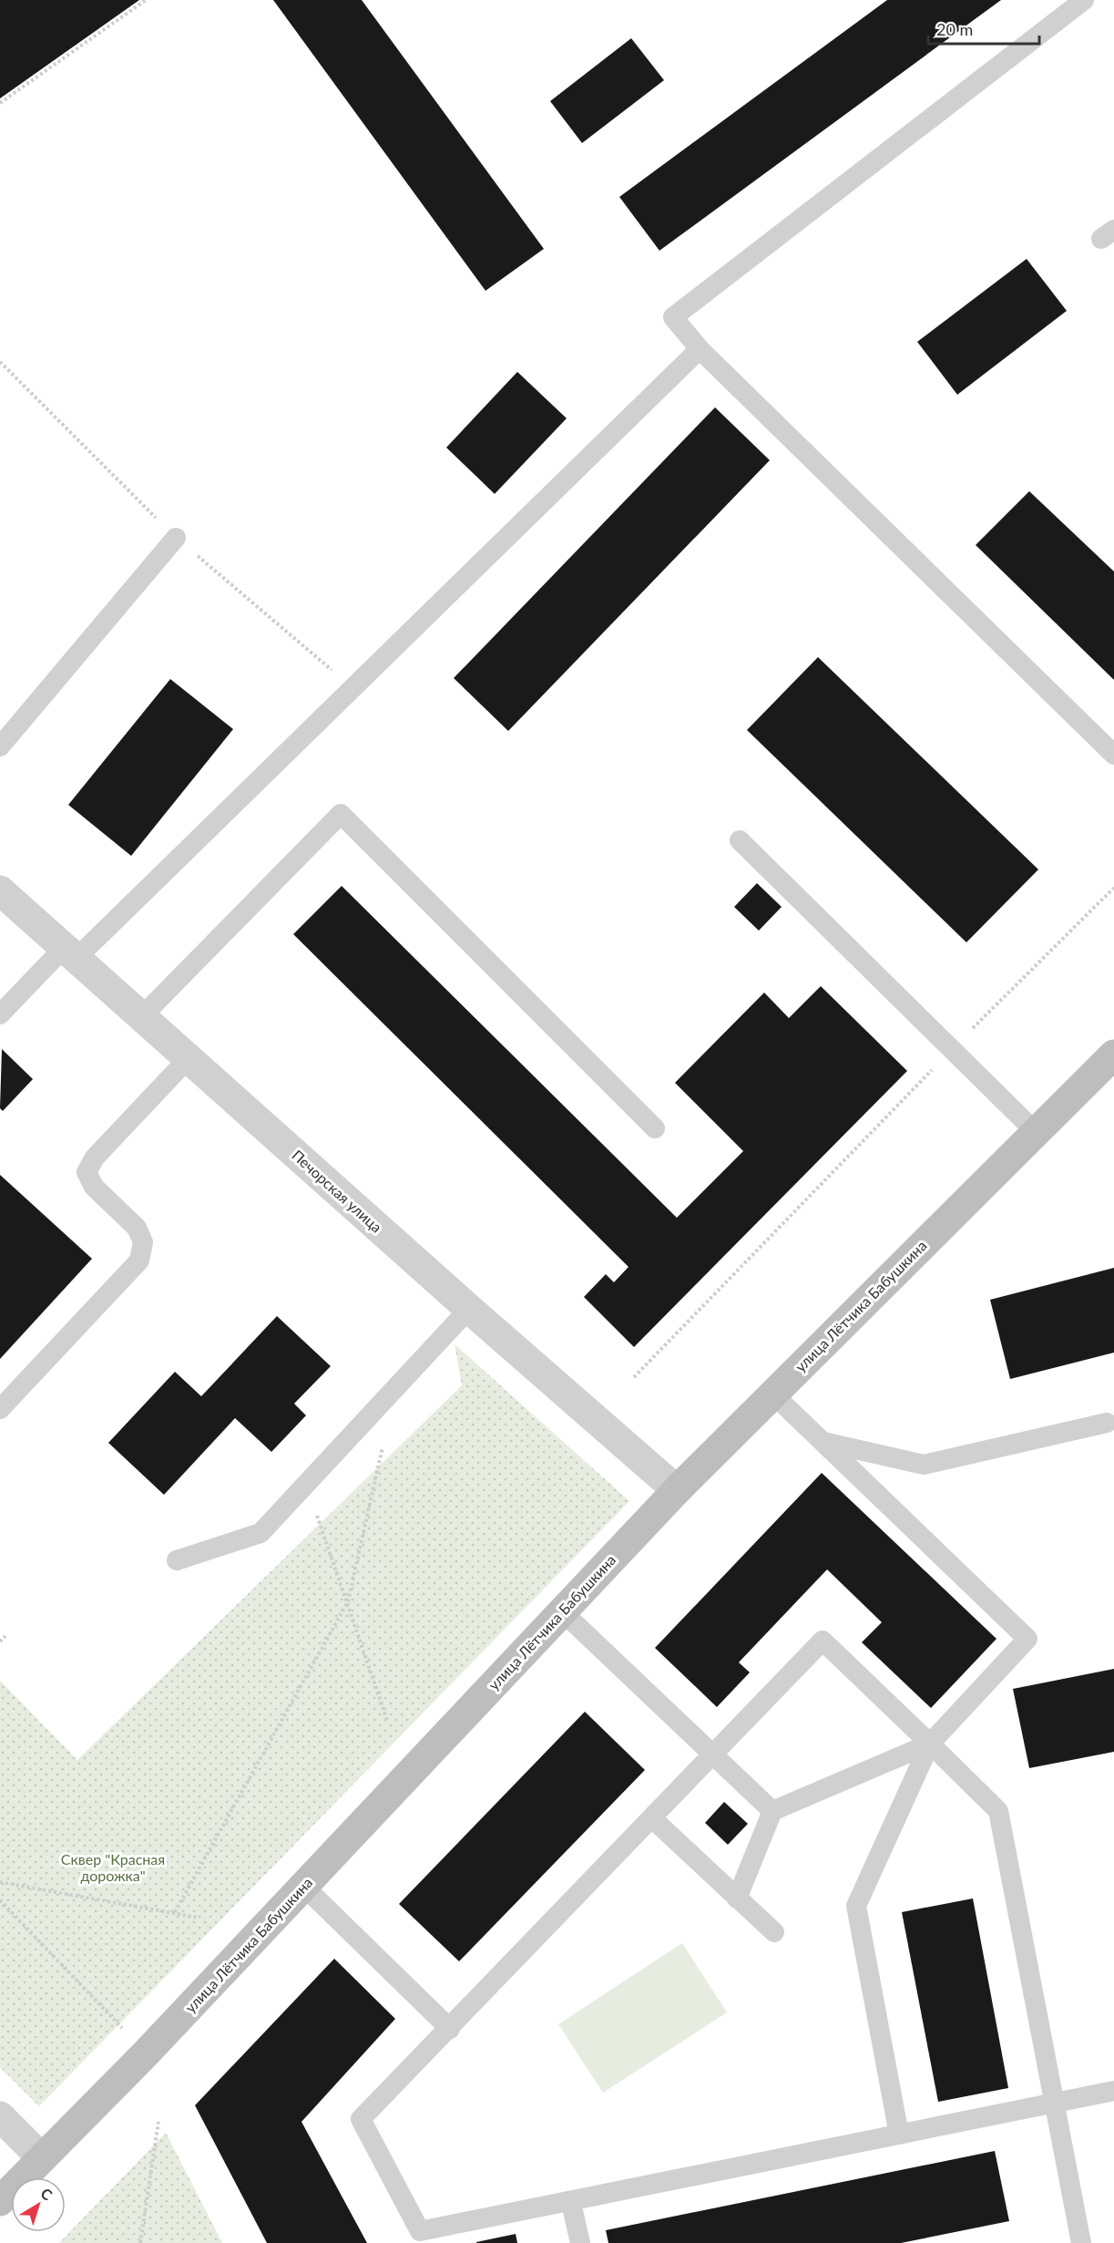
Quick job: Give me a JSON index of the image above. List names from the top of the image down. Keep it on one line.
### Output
{"streets":{"main road":["улица Лётчика Бабушкина"],"street":["Печорская улица"]},"crossings":[["Печорская улица","улица Лётчика Бабушкина"]],"parks":["Сквер \"Красная дорожка\""],"scale_bar":"20 m","north":"top right"}
